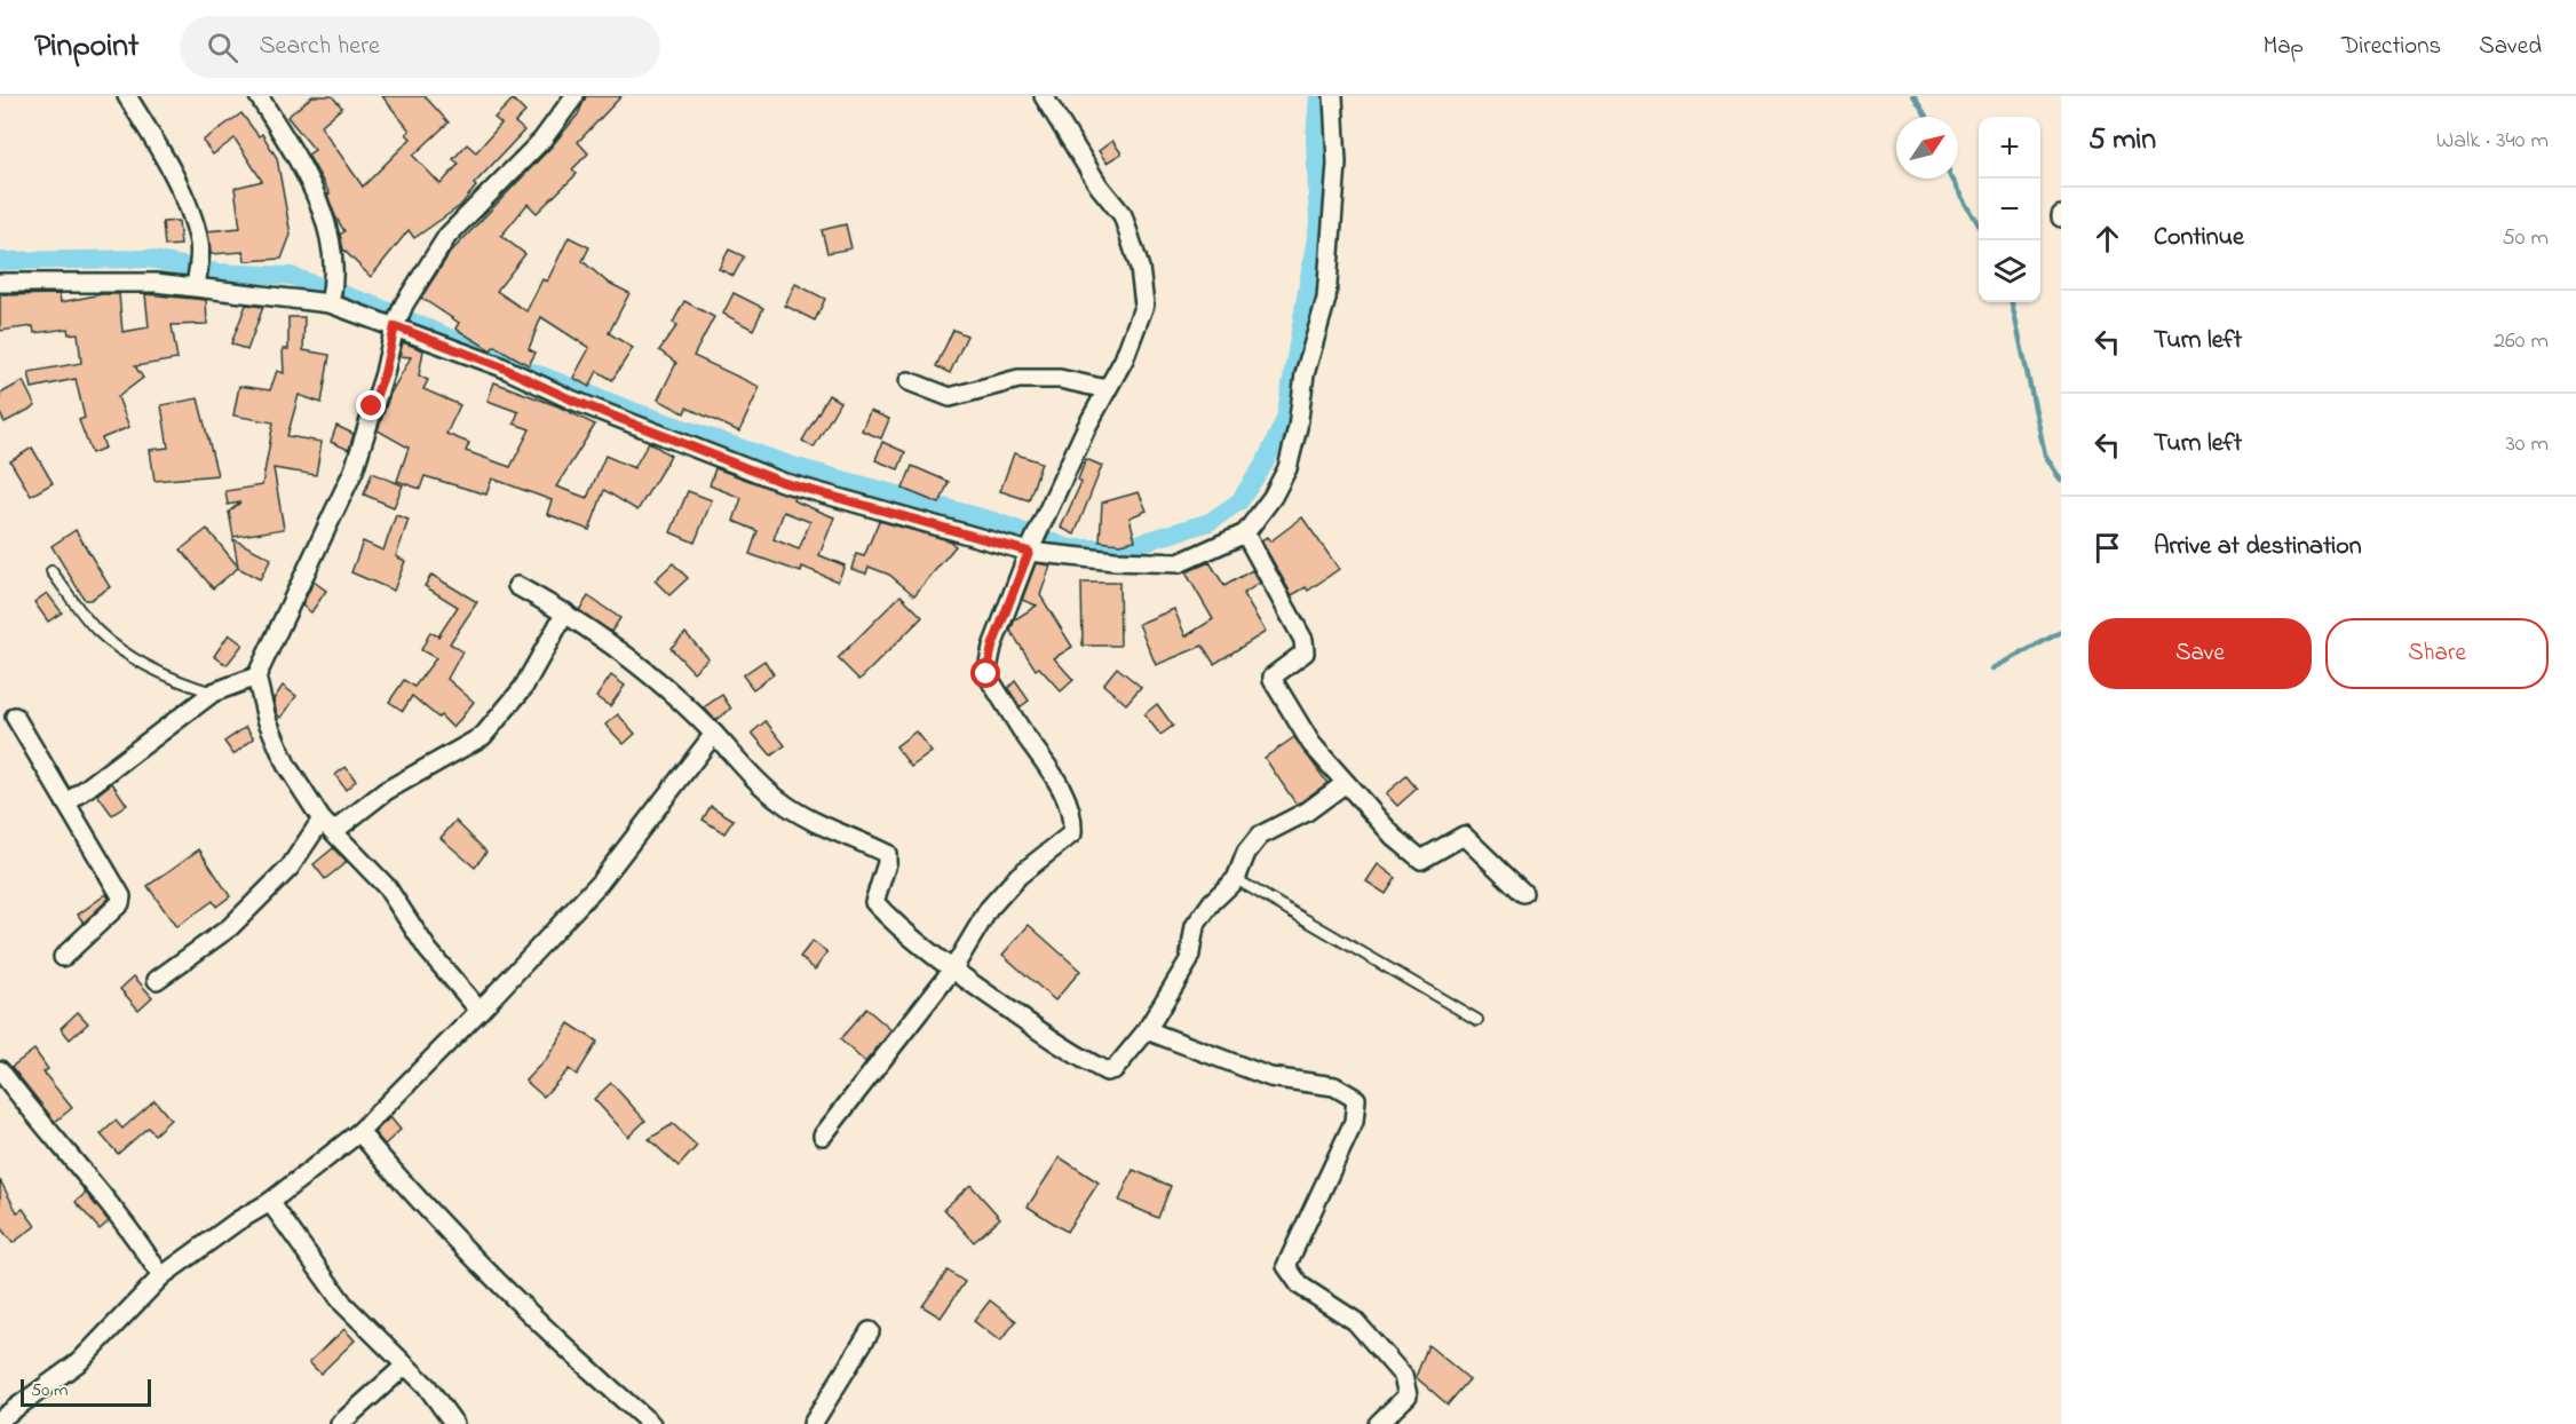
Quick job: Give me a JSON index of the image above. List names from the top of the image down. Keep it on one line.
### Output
{"scale_bar":"50 m","north":"top right","page":{"header":"Pinpoint","search":"Search here","nav":["Map","Directions","Saved"],"heading":["5 min","Walk · 340 m"],"map_buttons":["+","−"],"list":[["Continue","50 m"],["Turn left","260 m"],["Turn left","30 m"],"Arrive at destination"],"buttons":["Save","Share"],"scale":"50 m"}}
